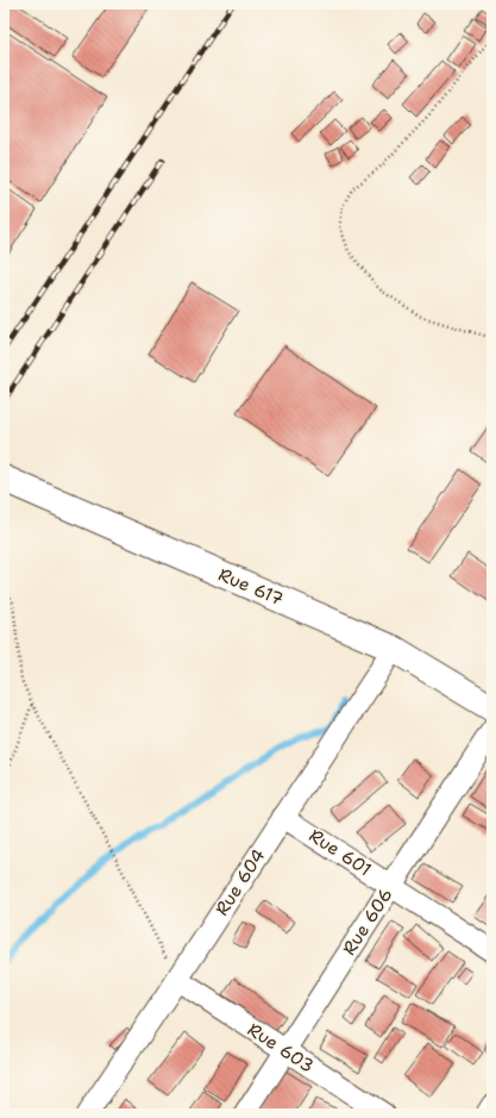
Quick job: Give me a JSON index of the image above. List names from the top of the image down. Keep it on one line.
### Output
{"streets":{"highway":["Rue 617"],"street":["Rue 601","Rue 604","Rue 606","Rue 603"]},"crossings":[["Rue 617","Rue 604"],["Rue 601","Rue 604"],["Rue 601","Rue 606"],["Rue 604","Rue 603"],["Rue 606","Rue 603"]]}
